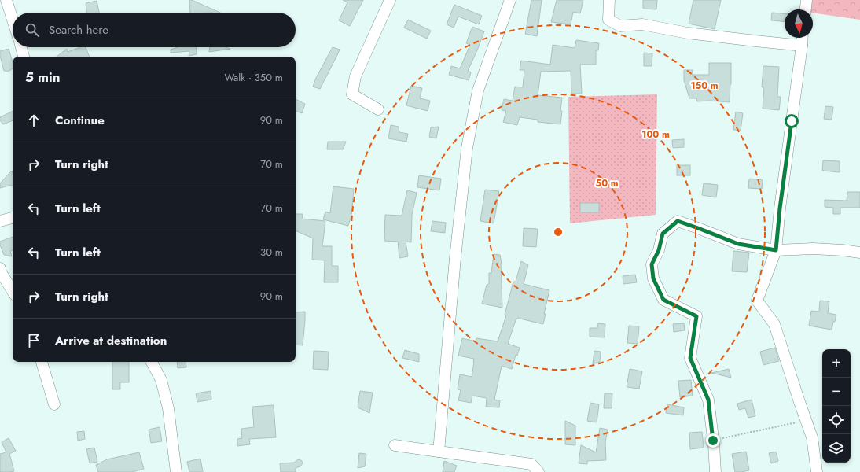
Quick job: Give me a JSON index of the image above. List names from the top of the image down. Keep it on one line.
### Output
{"north":"bottom","page":{"search":"Search here","heading":["5 min","Walk · 350 m"],"list":[["Continue","90 m"],["Turn right","70 m"],["Turn left","70 m"],["Turn left","30 m"],["Turn right","90 m"],"Arrive at destination"],"map_buttons":["+","−"]},"rings":["150 m","100 m","50 m"]}
